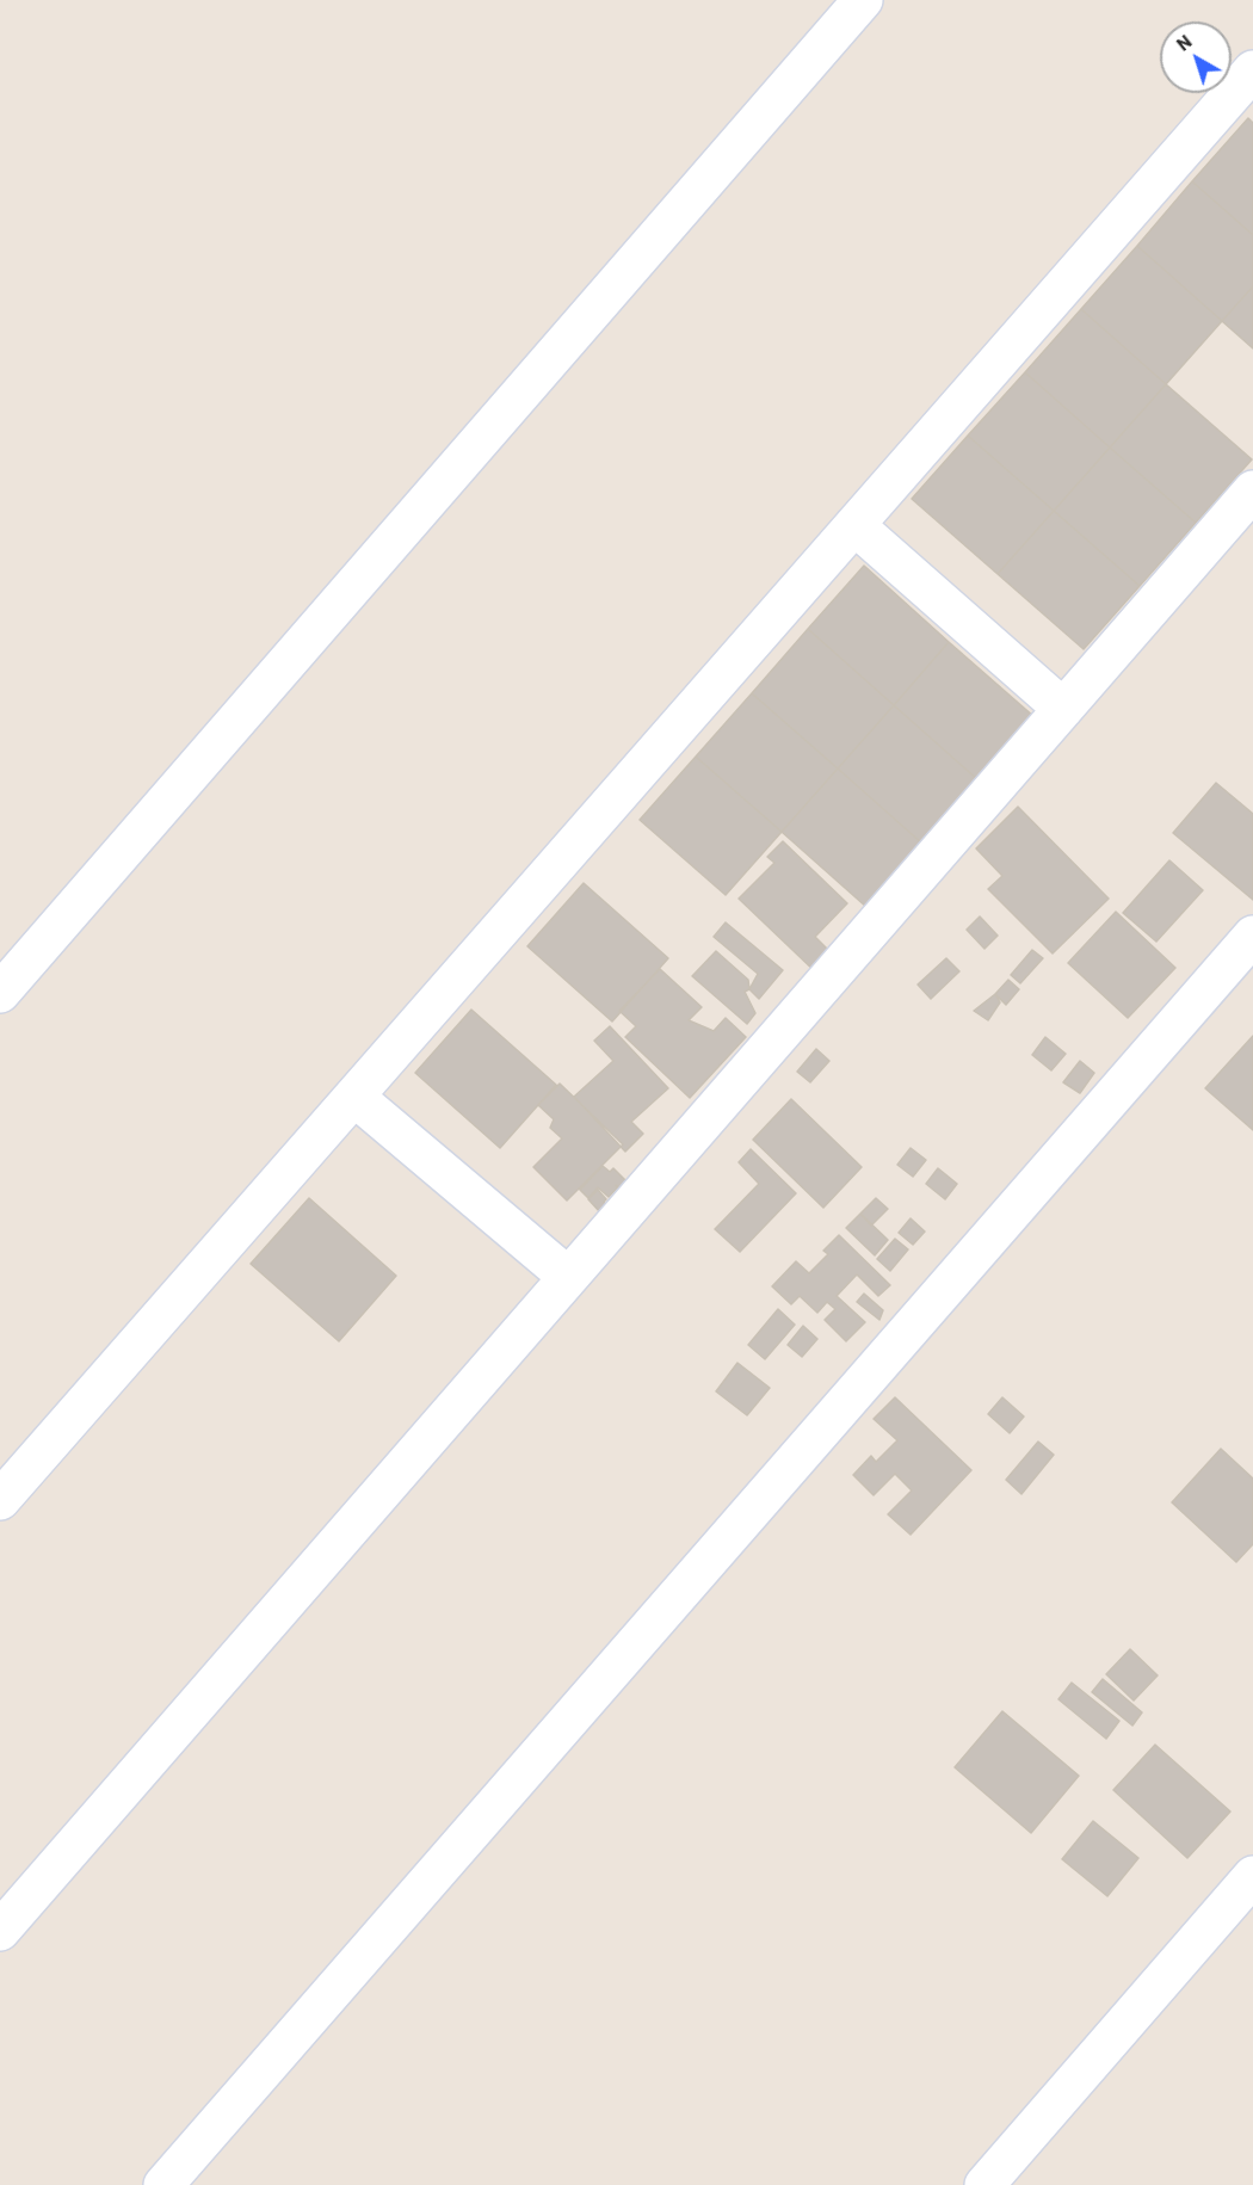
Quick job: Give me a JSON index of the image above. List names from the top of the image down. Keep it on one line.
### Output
{"north":"top left"}
